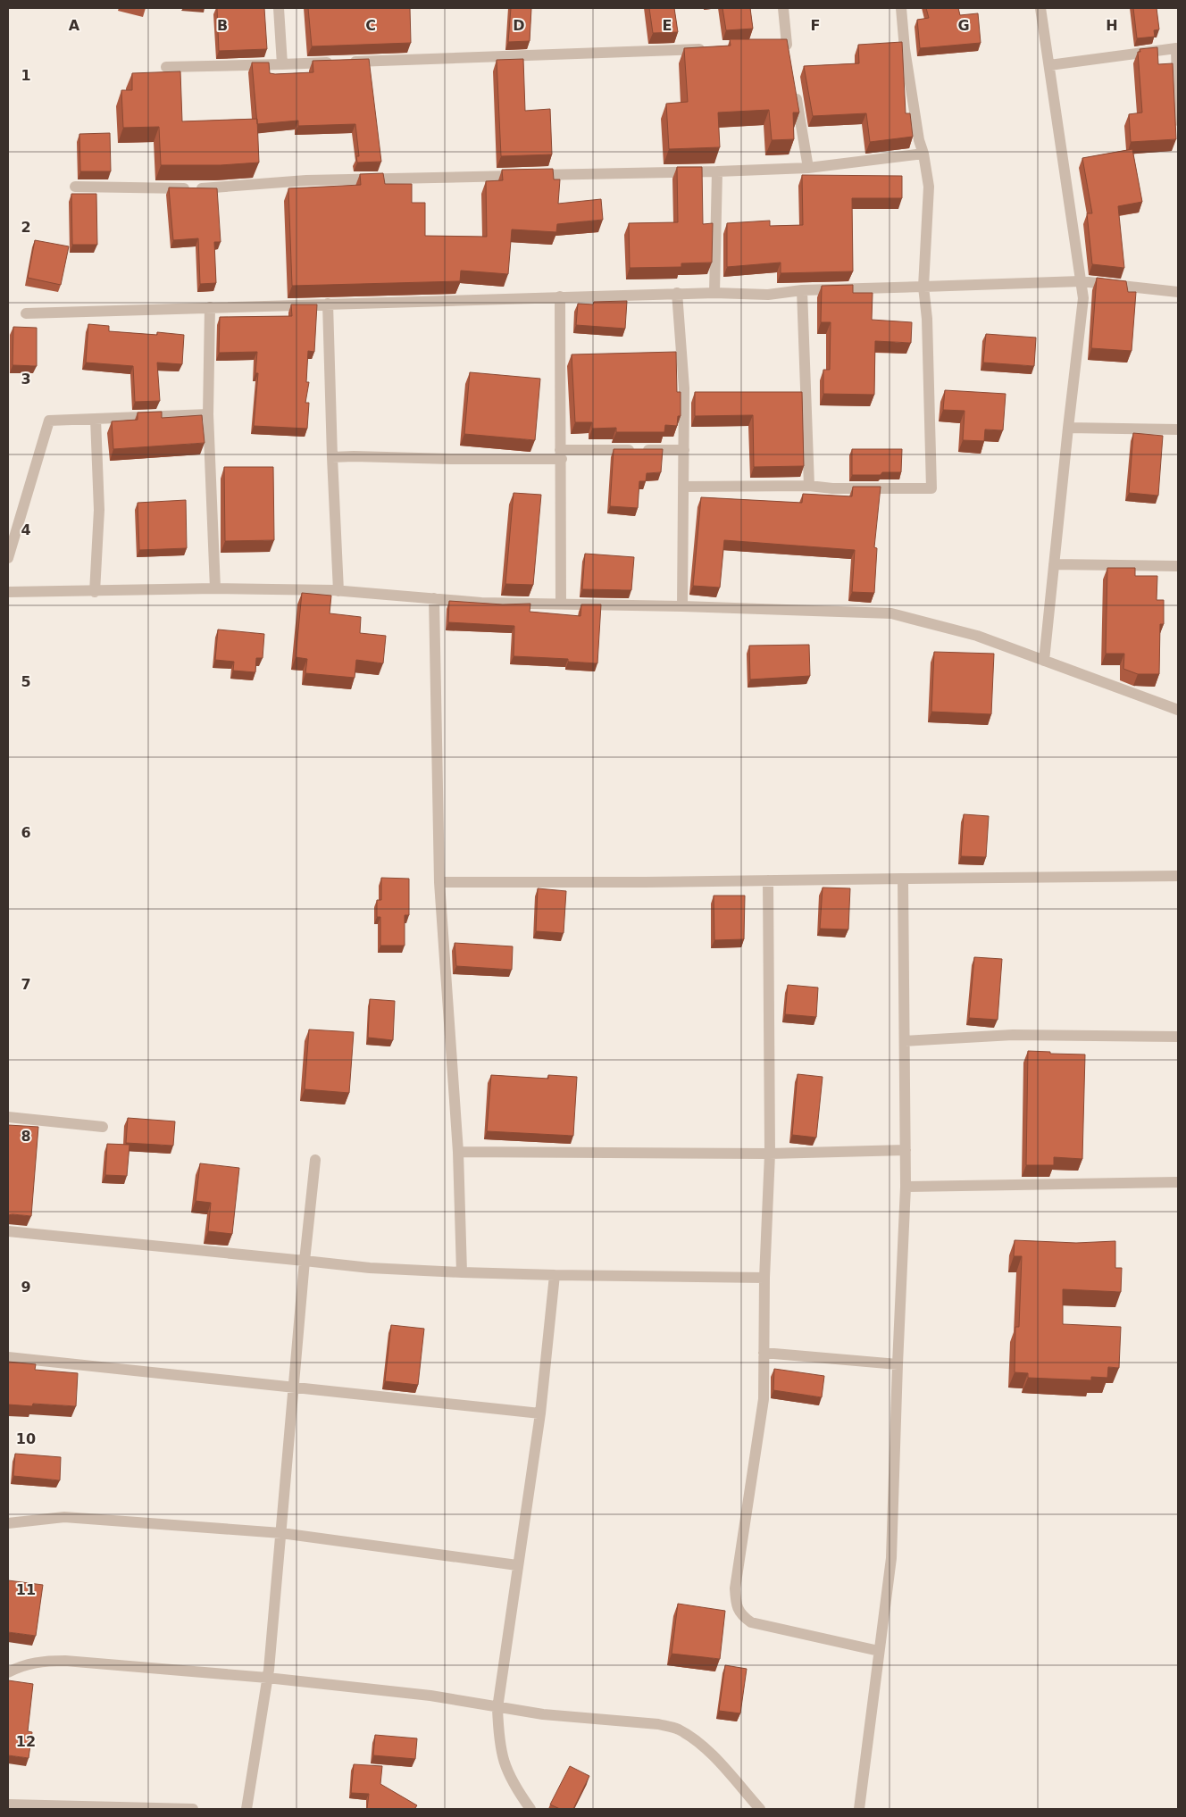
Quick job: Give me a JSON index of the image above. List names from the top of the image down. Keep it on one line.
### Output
{"grid":{"columns":["A","B","C","D","E","F","G","H"],"rows":["1","2","3","4","5","6","7","8","9","10","11","12"]}}
